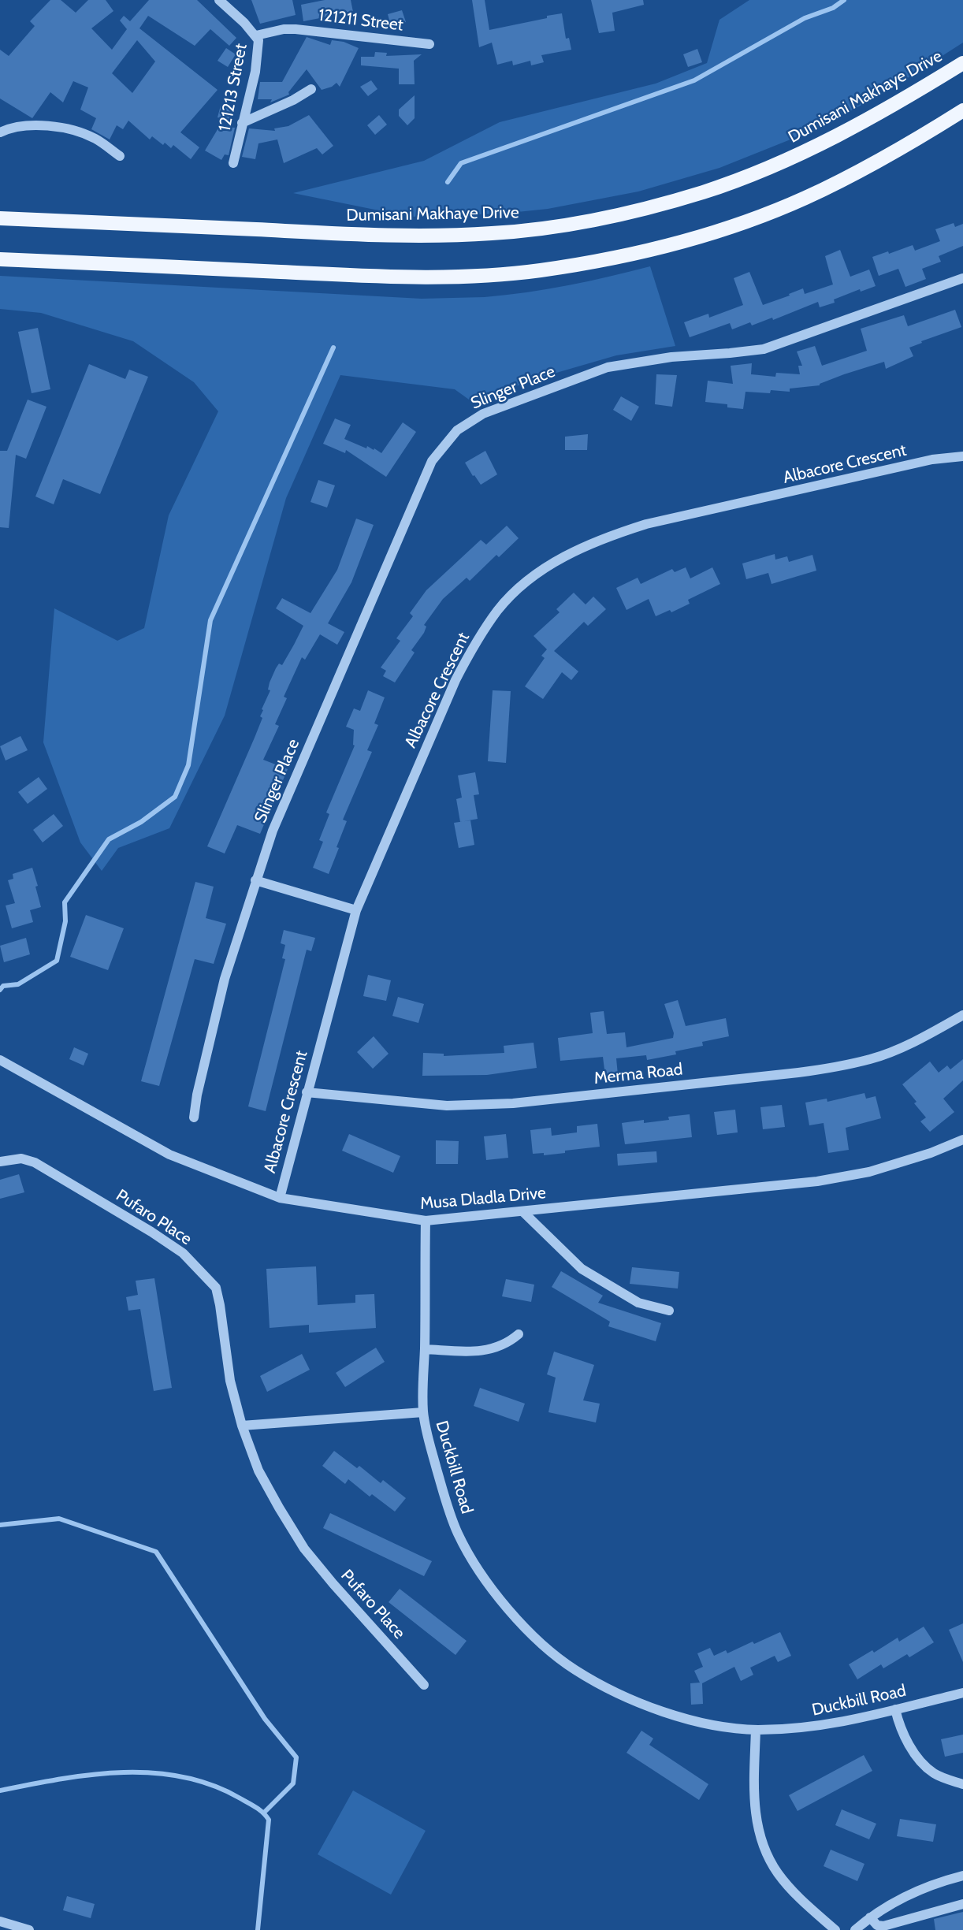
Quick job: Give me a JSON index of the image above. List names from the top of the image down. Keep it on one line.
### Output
{"streets":{"main road":["Dumisani Makhaye Drive"],"street":["121211 Street","121213 Street","Slinger Place","Albacore Crescent","Merma Road","Musa Dladla Drive","Pufaro Place","Duckbill Road"]},"crossings":[["121211 Street","121213 Street"],["Albacore Crescent","Merma Road"],["Albacore Crescent","Musa Dladla Drive"],["Musa Dladla Drive","Duckbill Road"]]}
